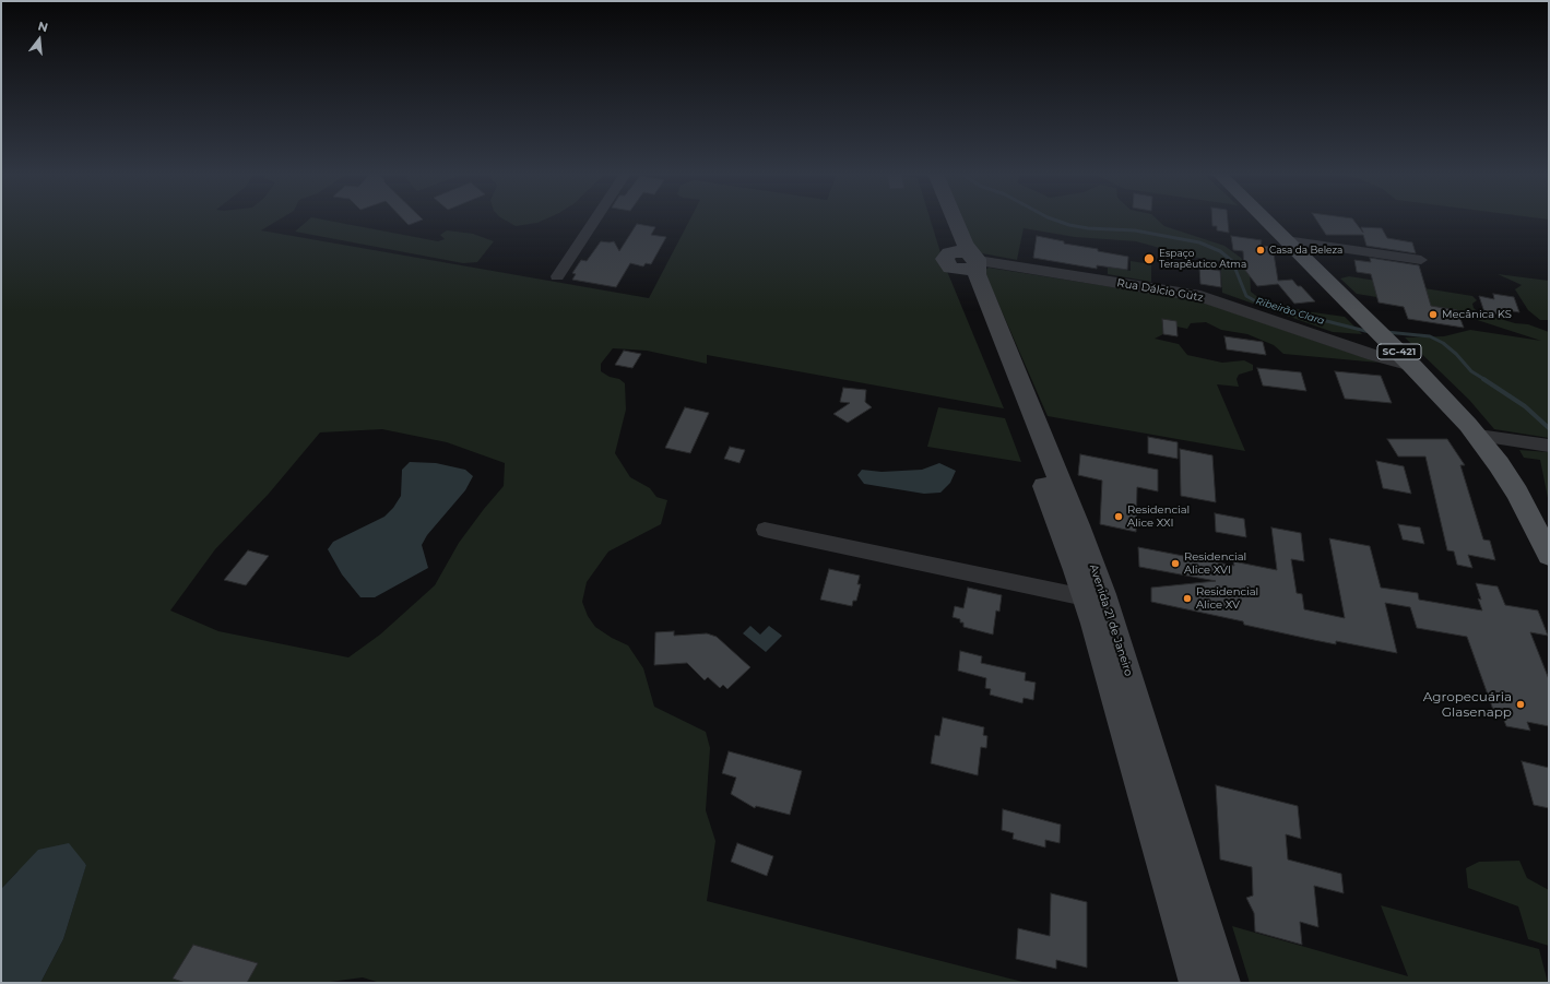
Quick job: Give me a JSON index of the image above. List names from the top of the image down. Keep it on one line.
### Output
{"streets":{"main road":["SC-421","Avenida 21 de Janeiro"],"street":["Rua Dálcio Gütz"]},"crossings":[["Rua Dálcio Gütz","SC-421"],["Rua Dálcio Gütz","Avenida 21 de Janeiro"]],"water":["Ribeirão Clara"],"places":["Casa da Beleza","Espaço Terapêutico Atma","Mecânica KS","Residencial Alice XXI","Residencial Alice XVI","Residencial Alice XV","Agropecuária Glasenapp"],"north":"top"}
